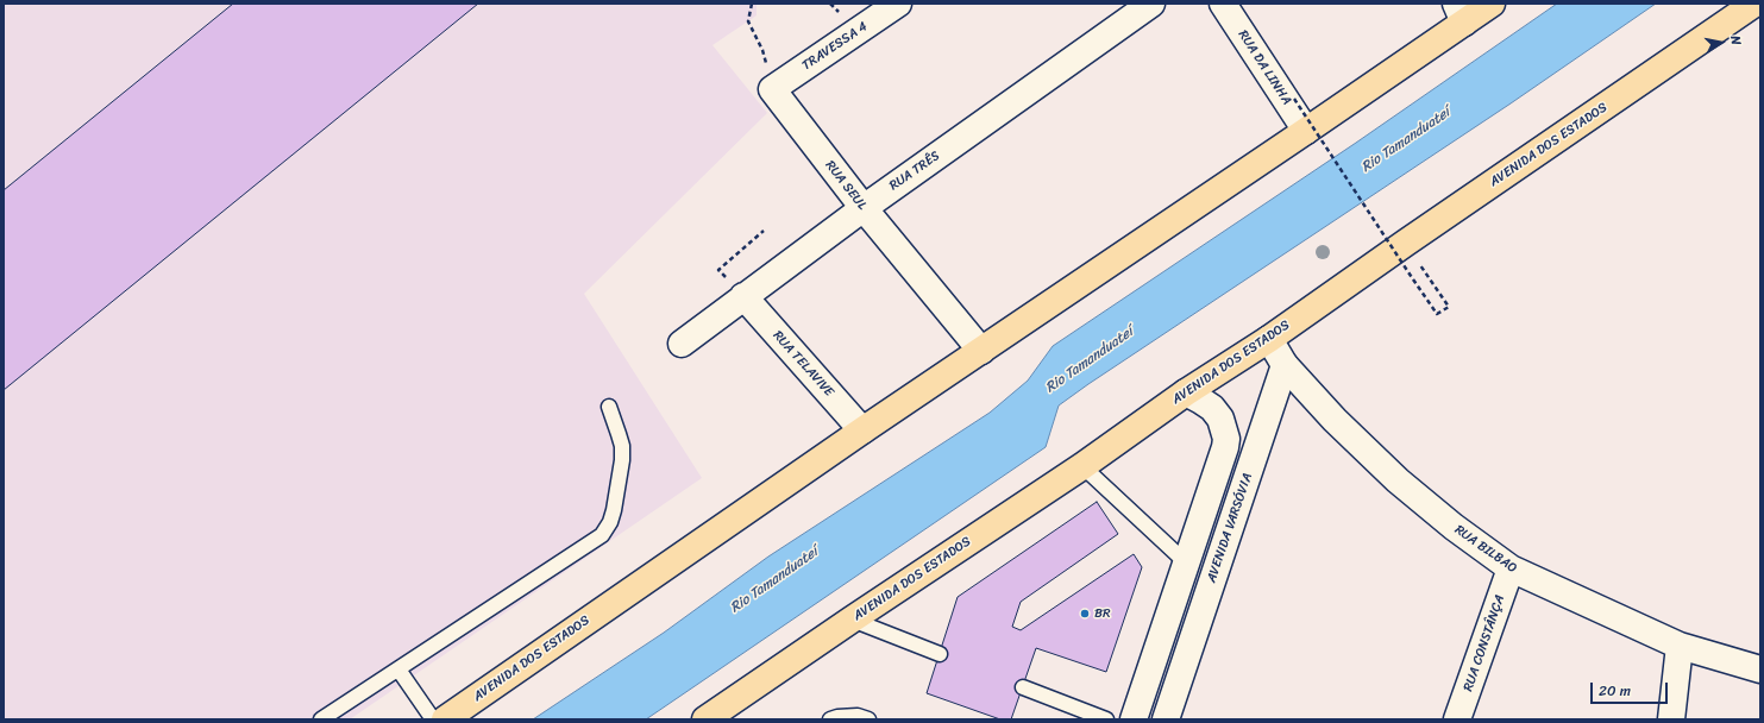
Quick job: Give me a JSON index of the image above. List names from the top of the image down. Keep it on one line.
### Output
{"streets":{"highway":["AVENIDA DOS ESTADOS"],"street":["TRAVESSA 4","RUA DA LINHA","RUA TRÊS","RUA SEUL","RUA TELAVIVE","AVENIDA VARSÓVIA","RUA BILBAO","RUA CONSTÂNÇA"]},"crossings":[["TRAVESSA 4","RUA SEUL"],["RUA DA LINHA","AVENIDA DOS ESTADOS"],["AVENIDA DOS ESTADOS","RUA SEUL"],["AVENIDA DOS ESTADOS","RUA TELAVIVE"],["RUA TRÊS","RUA SEUL"],["RUA TRÊS","RUA TELAVIVE"],["AVENIDA VARSÓVIA","RUA BILBAO"],["RUA BILBAO","RUA CONSTÂNÇA"]],"water":["Rio Tamanduateí"],"places":["BR"],"scale_bar":"20 m","north":"right"}
